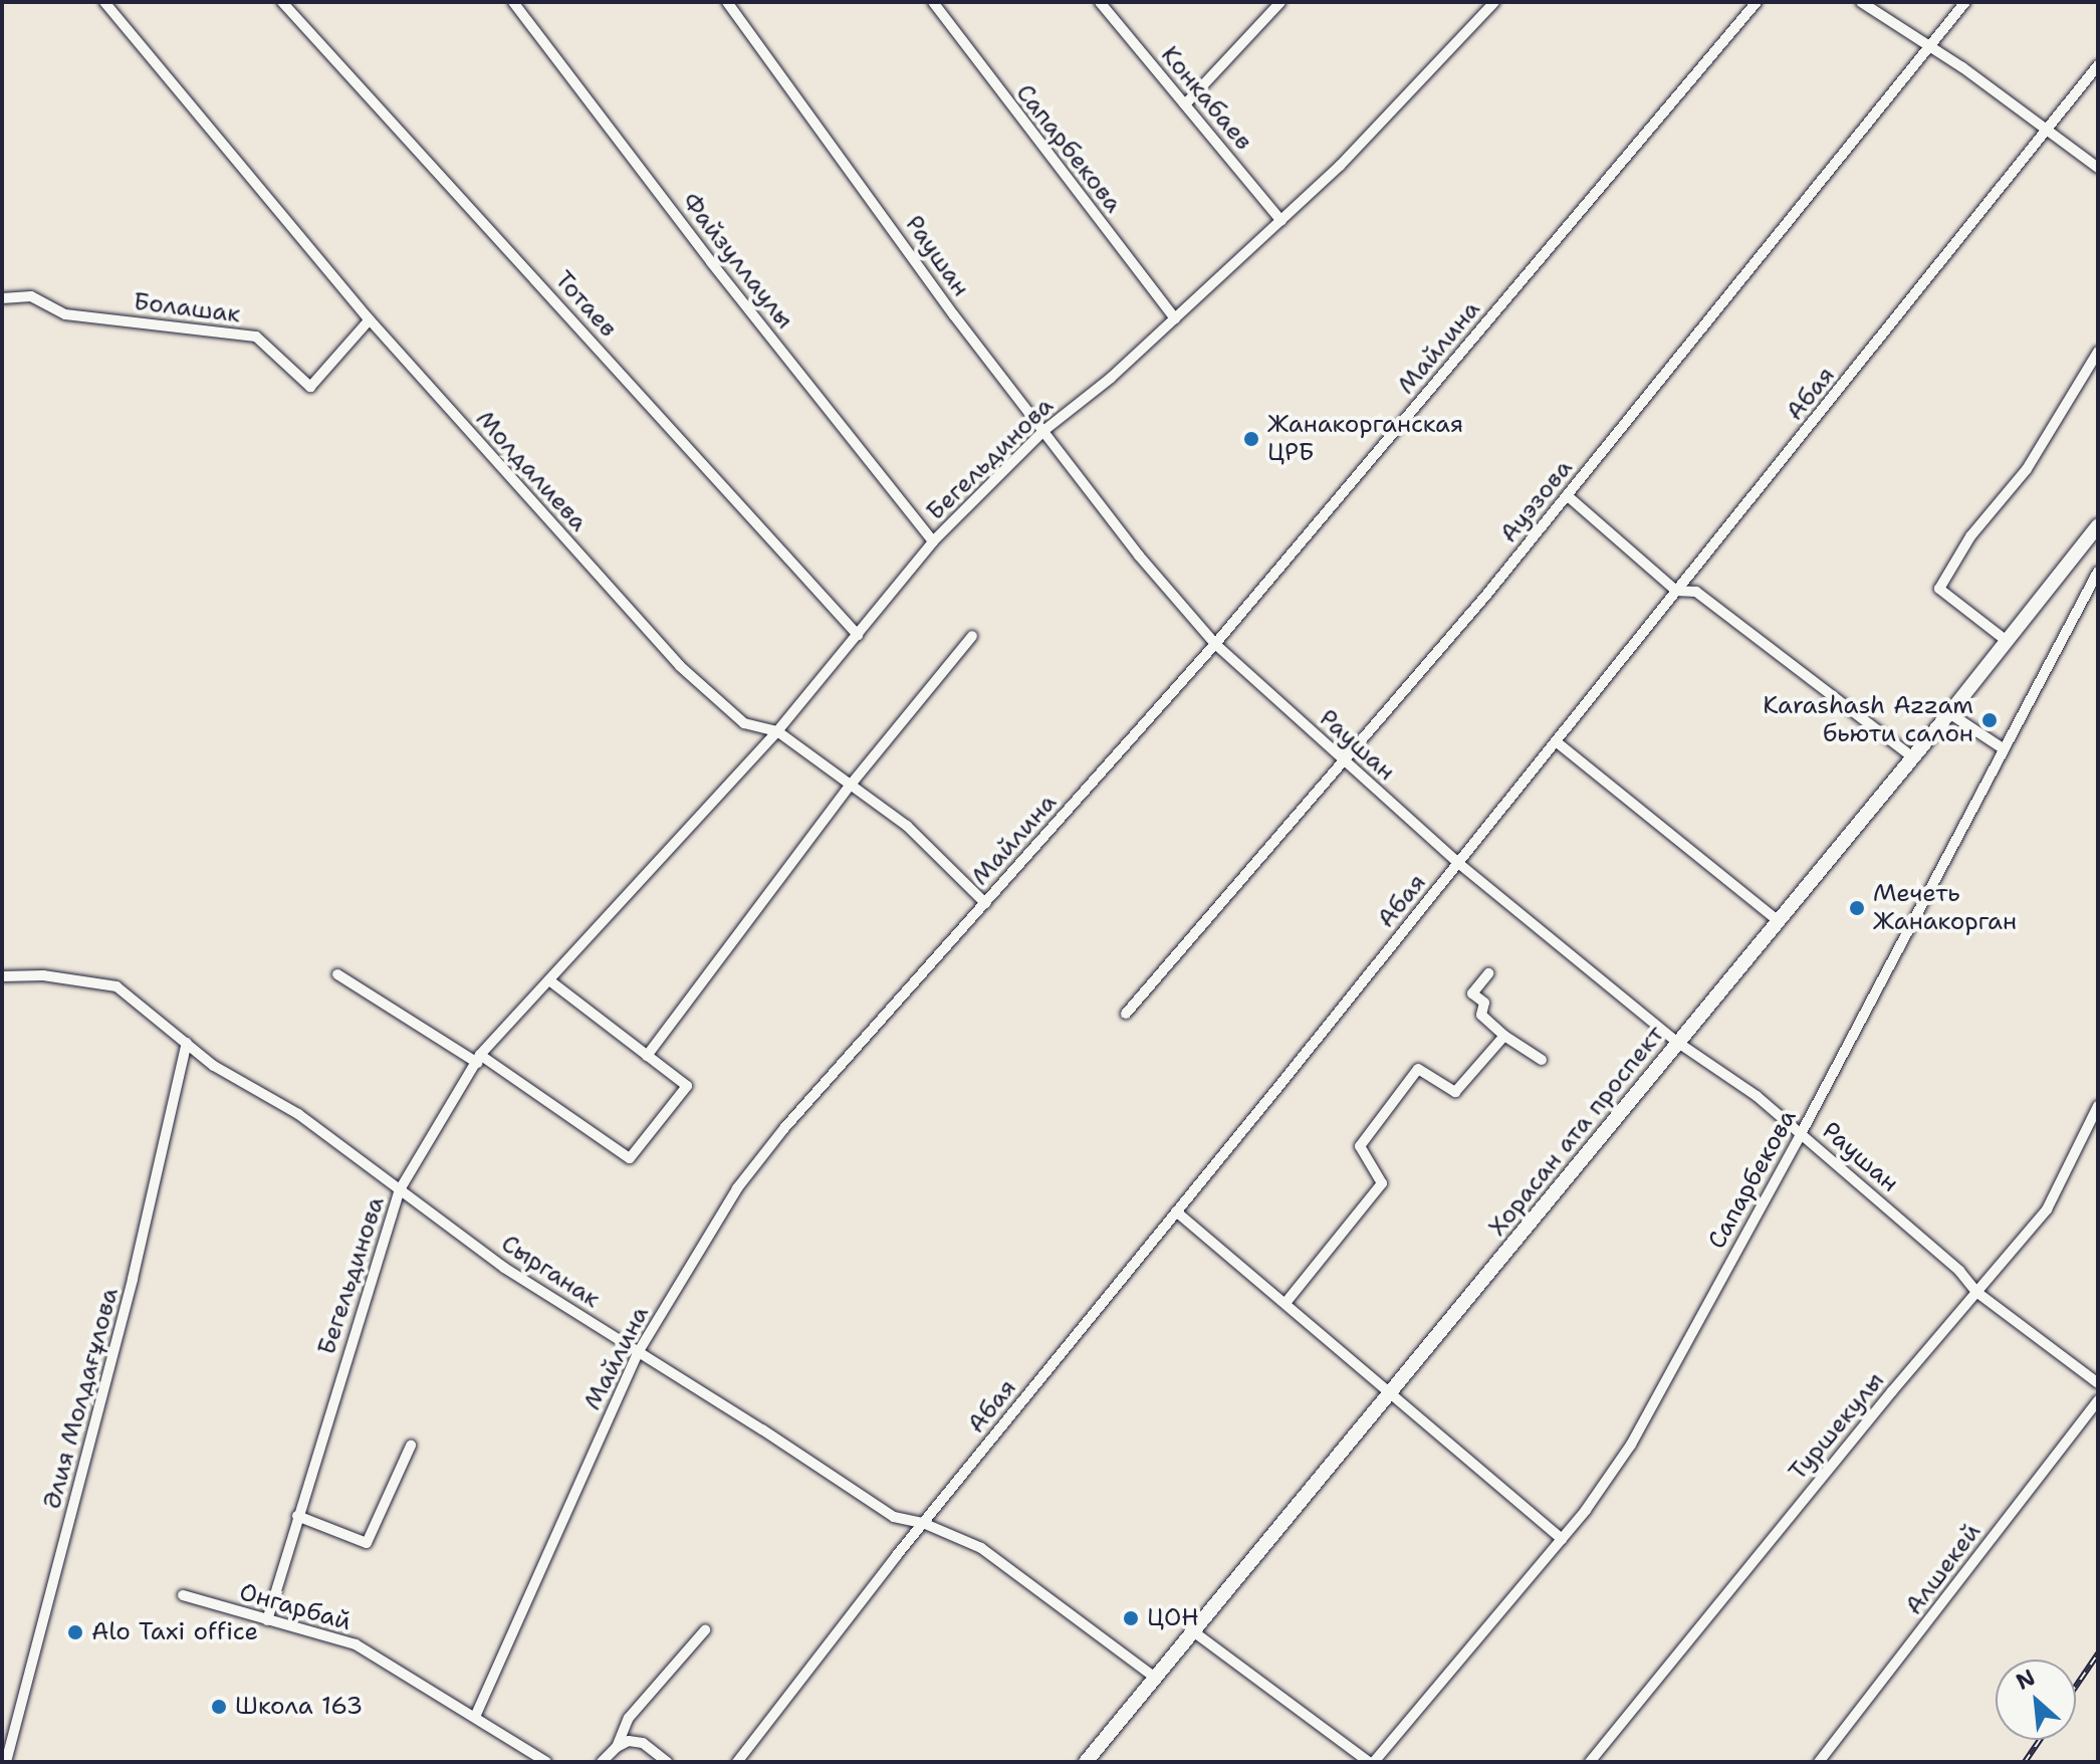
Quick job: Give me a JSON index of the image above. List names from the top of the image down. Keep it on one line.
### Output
{"streets":{"main road":["Хорасан ата проспект"],"street":["Конкабаев","Сапарбекова","Раушан","Файзуллаулы","Тотаев","Болашак","Майлина","Абая","Бегельдинова","Молдалиева","Ауэзова","Сырганак","Әлия Молдағұлова","Туршекулы","Алшекей","Онгарбай"]},"crossings":[["Конкабаев","Бегельдинова"],["Сапарбекова","Раушан"],["Сапарбекова","Бегельдинова"],["Раушан","Майлина"],["Раушан","Абая"],["Раушан","Бегельдинова"],["Раушан","Ауэзова"],["Раушан","Хорасан ата проспект"],["Раушан","Туршекулы"],["Файзуллаулы","Бегельдинова"],["Тотаев","Бегельдинова"],["Болашак","Молдалиева"],["Майлина","Молдалиева"],["Майлина","Сырганак"],["Майлина","Онгарбай"],["Абая","Сырганак"],["Бегельдинова","Молдалиева"],["Бегельдинова","Сырганак"],["Бегельдинова","Онгарбай"],["Хорасан ата проспект","Сырганак"],["Сырганак","Әлия Молдағұлова"]],"places":["Жанакорганская ЦРБ","Karashash Azzam бьюти салон","Мечеть Жанакорган","ЦОН","Alo Taxi office","Школа 163"],"north":"top left"}
